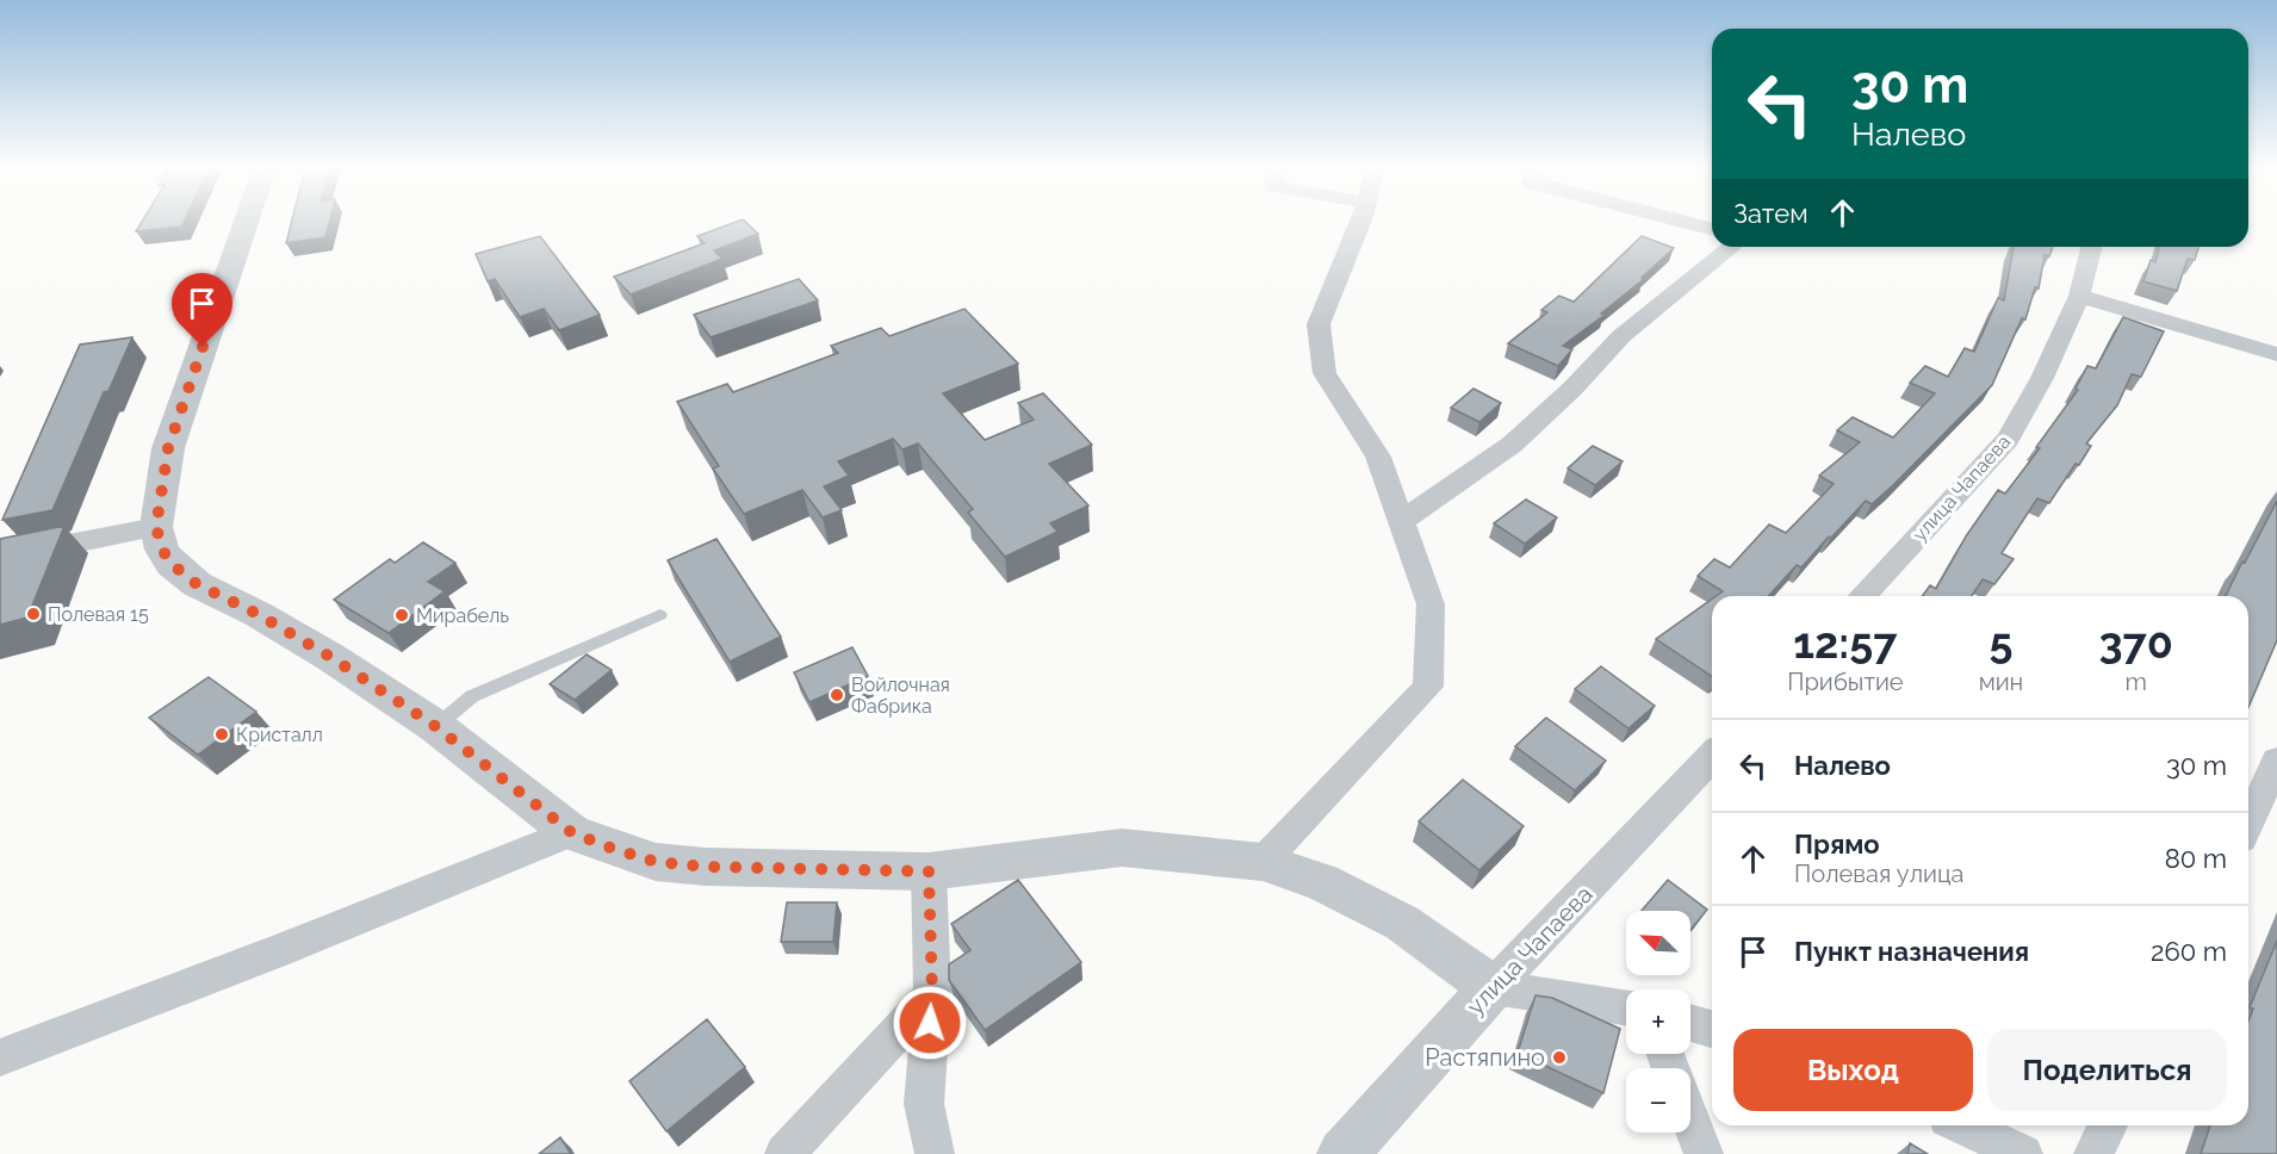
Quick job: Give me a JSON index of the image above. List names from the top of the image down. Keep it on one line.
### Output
{"streets":{"street":["улица Чапаева"]},"places":["Полевая 15","Мирабель","Войлочная Фабрика","Кристалл","Растяпино"],"north":"top left","page":{"turn":["30 m","Налево"],"then":"Затем","eta":["12:57","Прибытие","5","мин","370","m"],"list":[{"name":"Налево","value":"30 m"},{"name":"Прямо","note":"Полевая улица","value":"80 m"},{"name":"Пункт назначения","value":"260 m"}],"map_buttons":["+","−"],"buttons":["Выход","Поделиться"]}}
